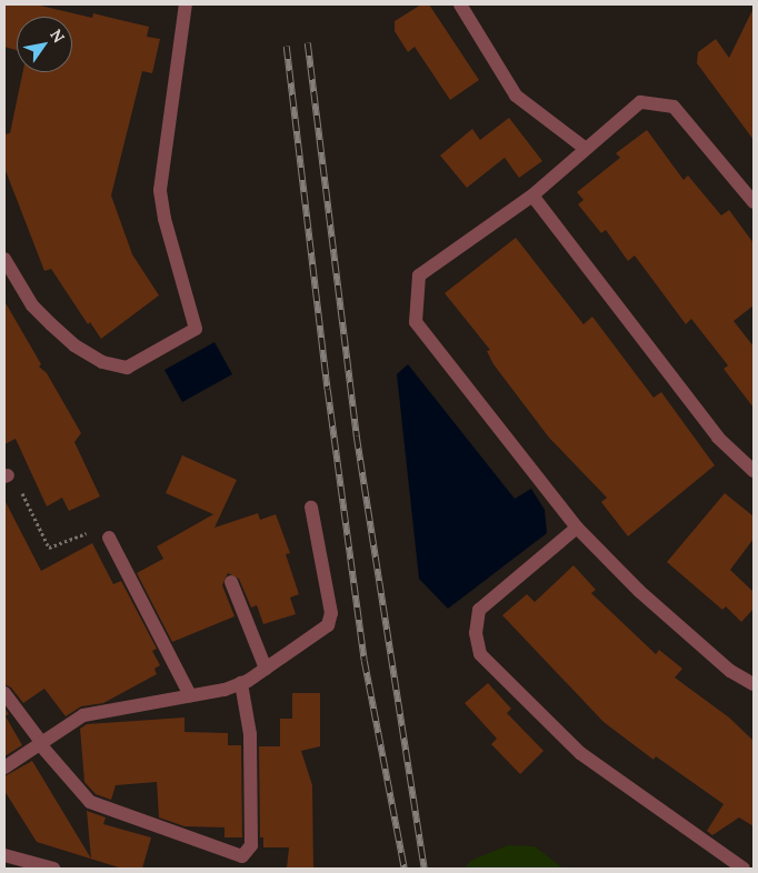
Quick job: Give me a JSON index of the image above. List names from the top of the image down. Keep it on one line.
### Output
{"north":"top right"}
